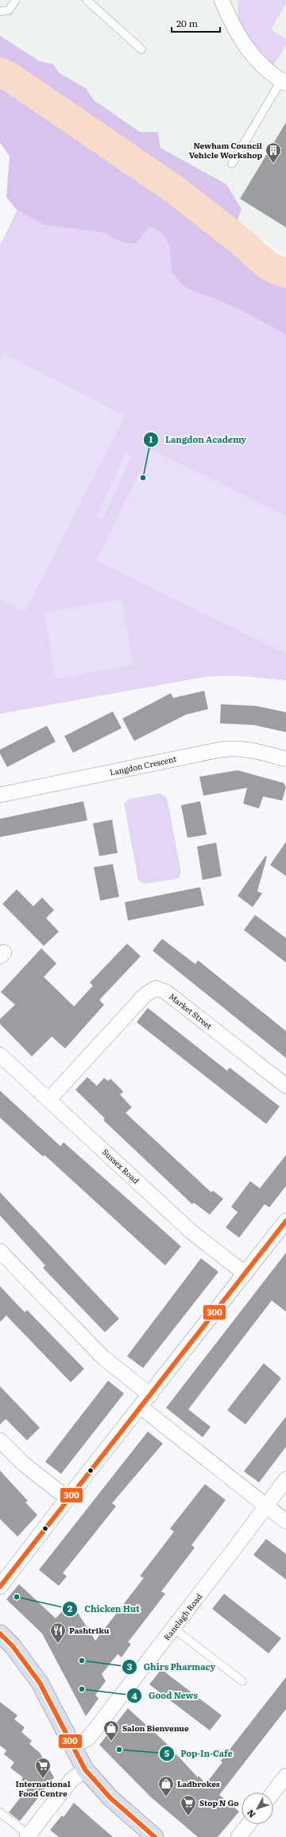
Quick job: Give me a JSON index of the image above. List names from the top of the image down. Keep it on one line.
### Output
{"streets":{"street":["Langdon Crescent","Market Street","Sussex Road","Ranelagh Road"]},"crossings":[["Market Street","Sussex Road"]],"places":{"building":["Newham Council Vehicle Workshop"],"other":["Langdon Academy","Chicken Hut","Ghirs Pharmacy","Good News","Pop-In-Cafe"],"restaurant":["Pashtriku"],"shop":["Salon Bienvenue","Ladbrokes"],"supermarket":["International Food Centre","Stop N Go"]},"lines":["transit line 300"],"scale_bar":"20 m","north":"bottom left"}
